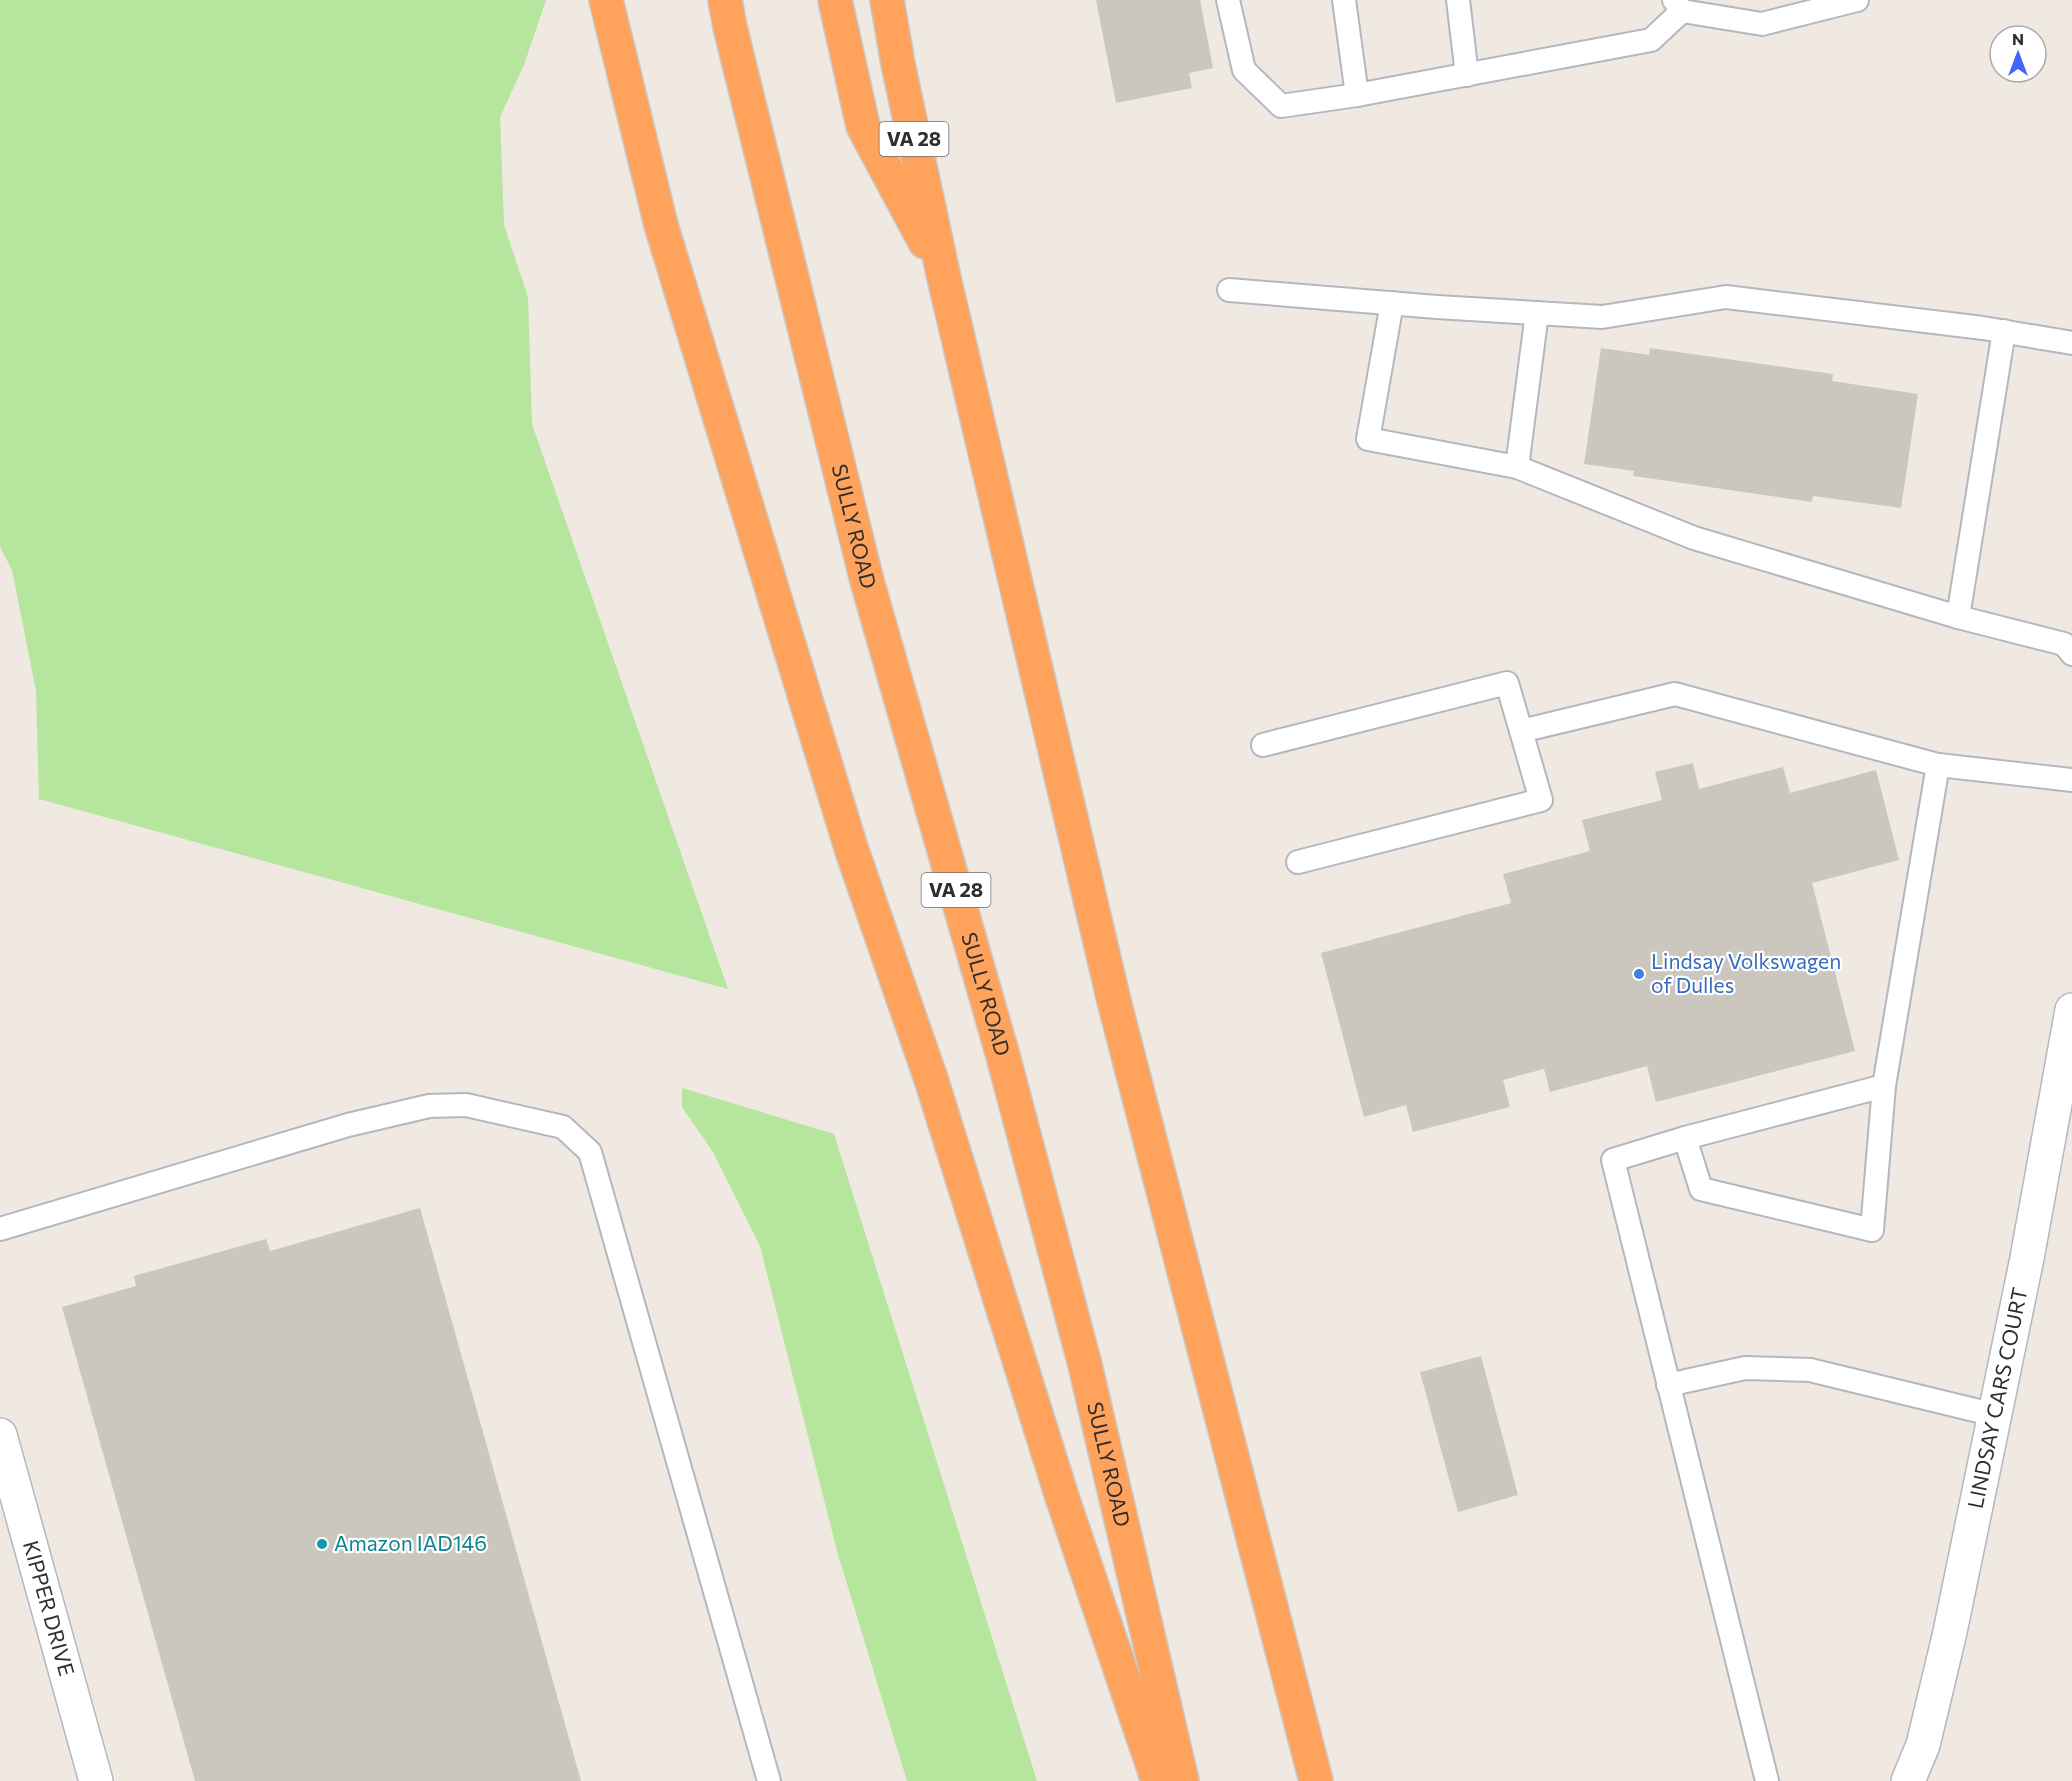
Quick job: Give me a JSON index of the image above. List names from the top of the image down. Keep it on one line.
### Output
{"streets":{"highway":["VA 28","SULLY ROAD"],"street":["LINDSAY CARS COURT","KIPPER DRIVE"]},"places":["Lindsay Volkswagen of Dulles","Amazon IAD146"],"north":"top"}
